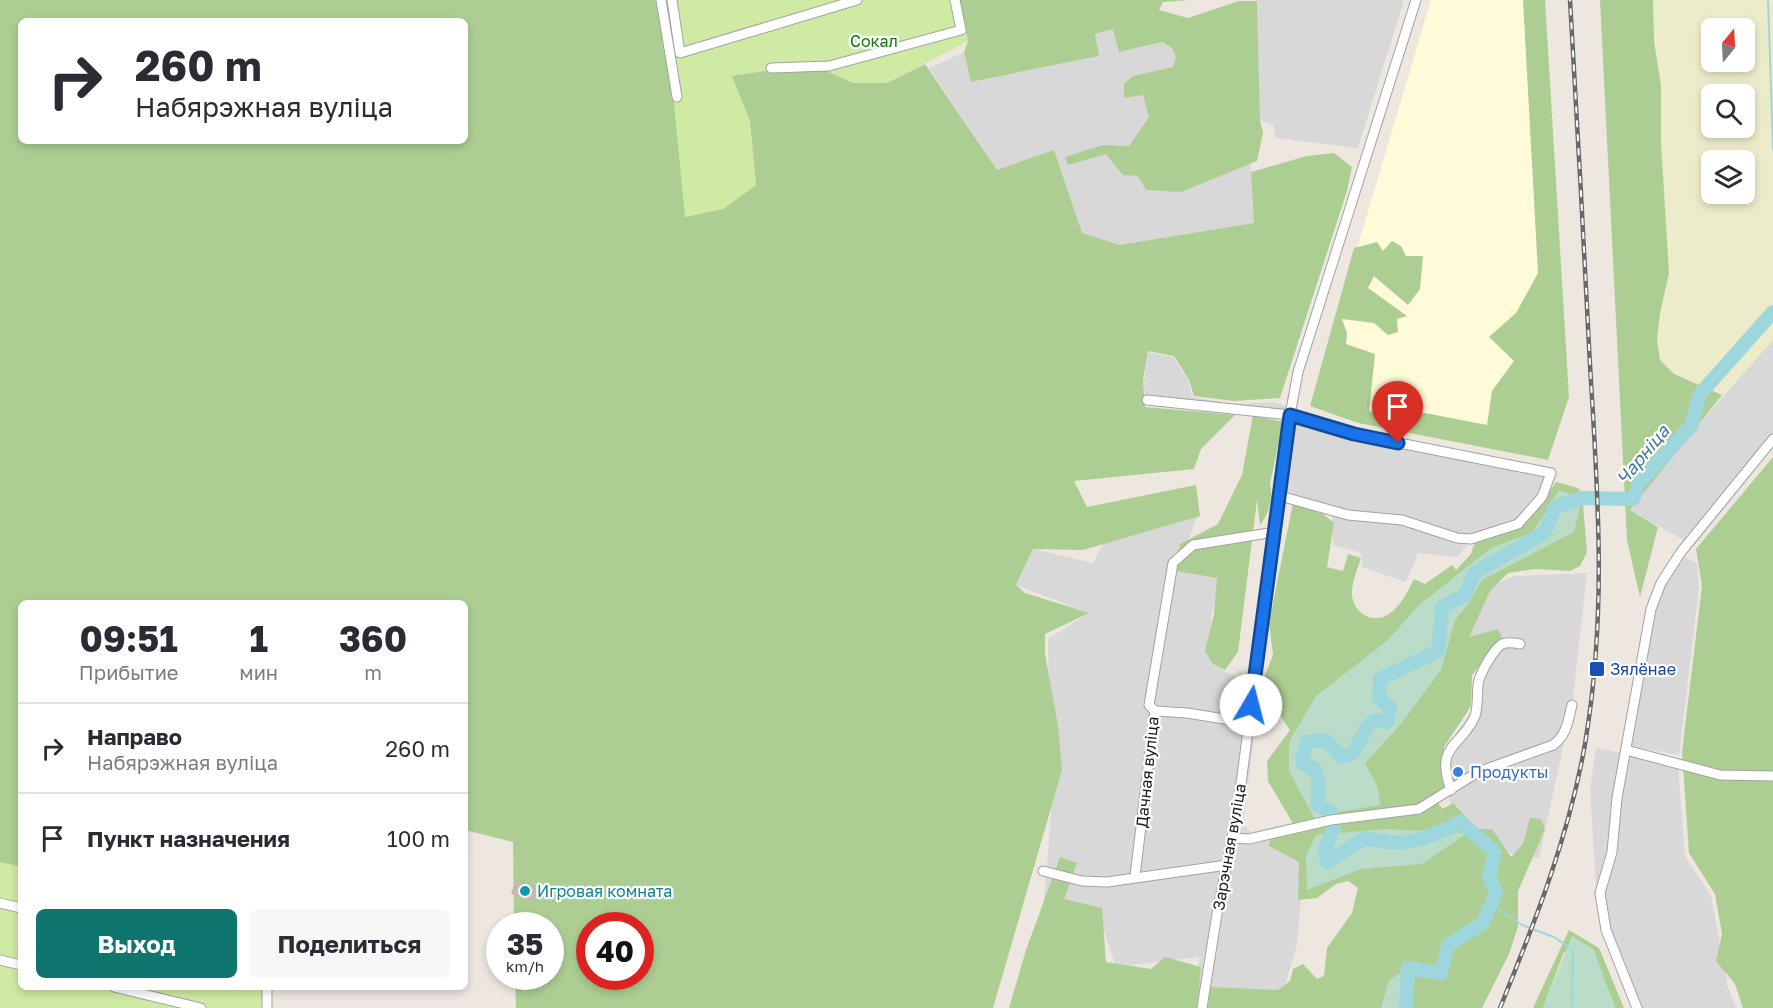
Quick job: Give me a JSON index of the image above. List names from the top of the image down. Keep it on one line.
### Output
{"streets":{"street":["Дачная вуліца","Зарэчная вуліца"]},"crossings":[["Дачная вуліца","Зарэчная вуліца"]],"water":["Чарніца"],"parks":["Сокал"],"places":{"transit":["Зялёнае"],"other":["Продукты","Игровая комната"]},"north":"top","page":{"turn":["260 m","Набярэжная вуліца"],"eta":["09:51","Прибытие","1","мин","360","m"],"list":[{"name":"Направо","note":"Набярэжная вуліца","value":"260 m"},{"name":"Пункт назначения","value":"100 m"}],"buttons":["Выход","Поделиться"],"speed":"35 km/h","limit":"40"}}
